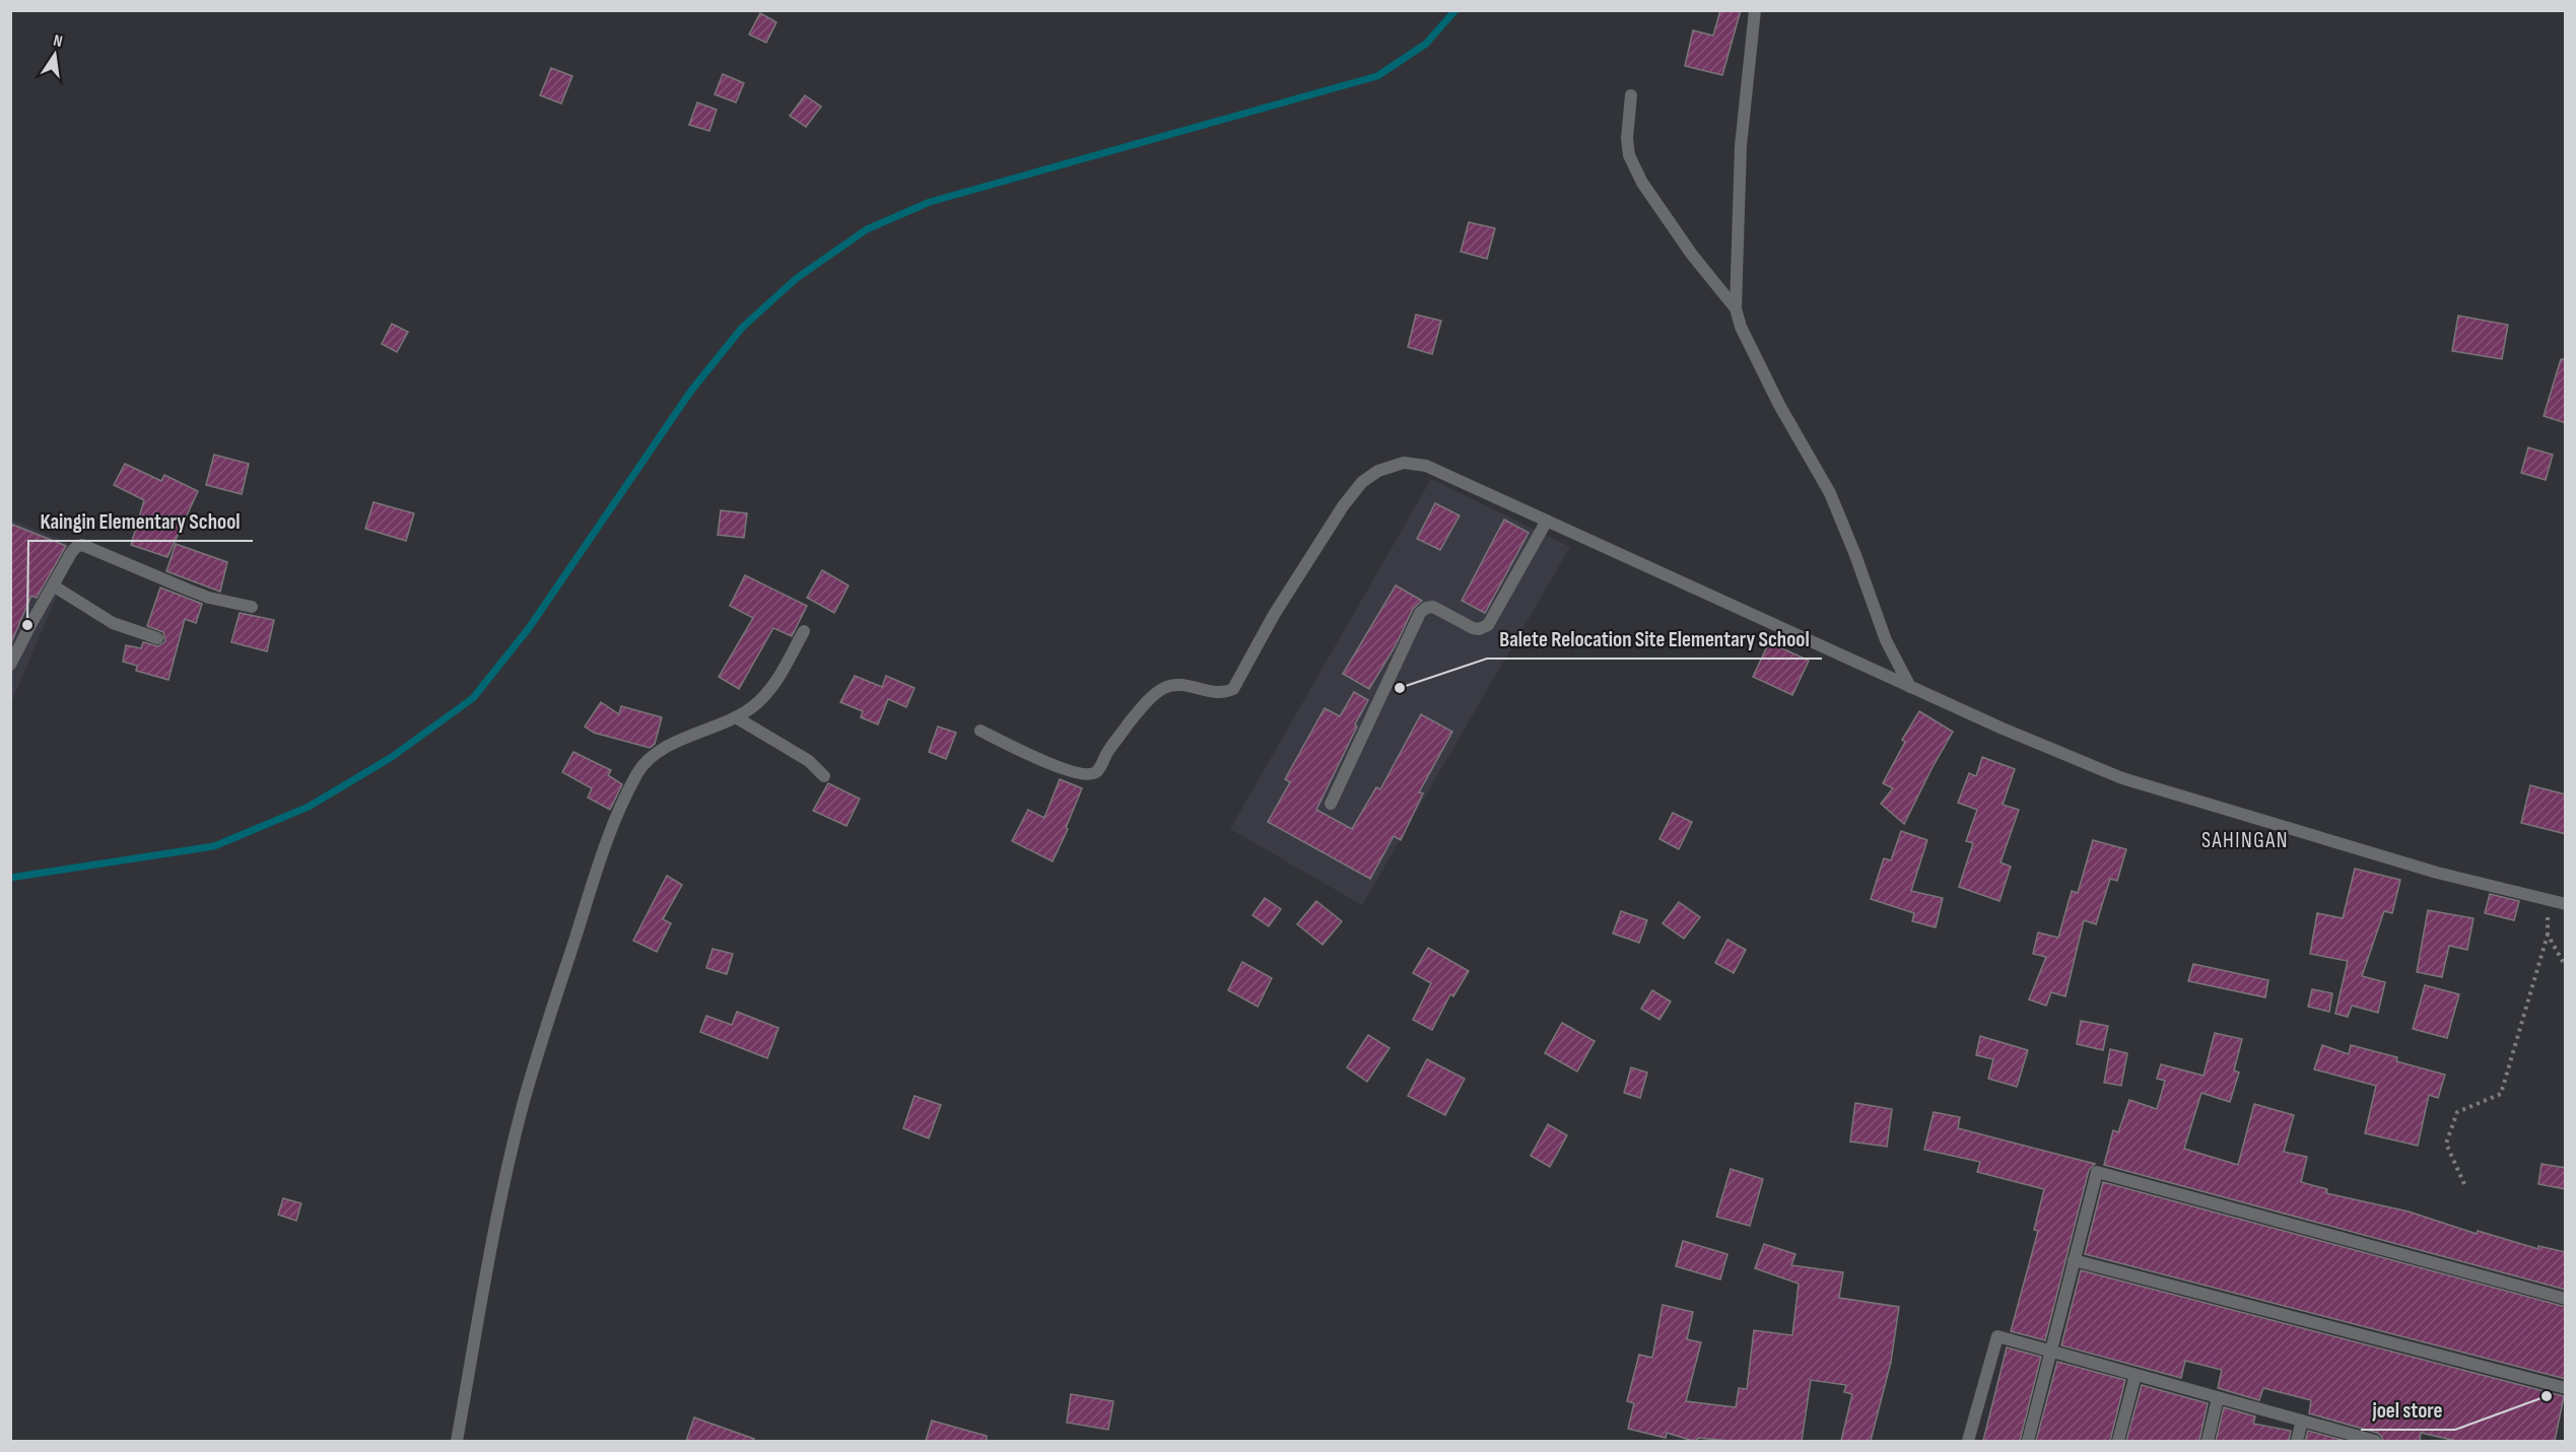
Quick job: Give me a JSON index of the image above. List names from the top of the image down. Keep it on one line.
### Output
{"districts":["SAHINGAN"],"places":["Kaingin Elementary School","Balete Relocation Site Elementary School","joel store"],"north":"top"}
